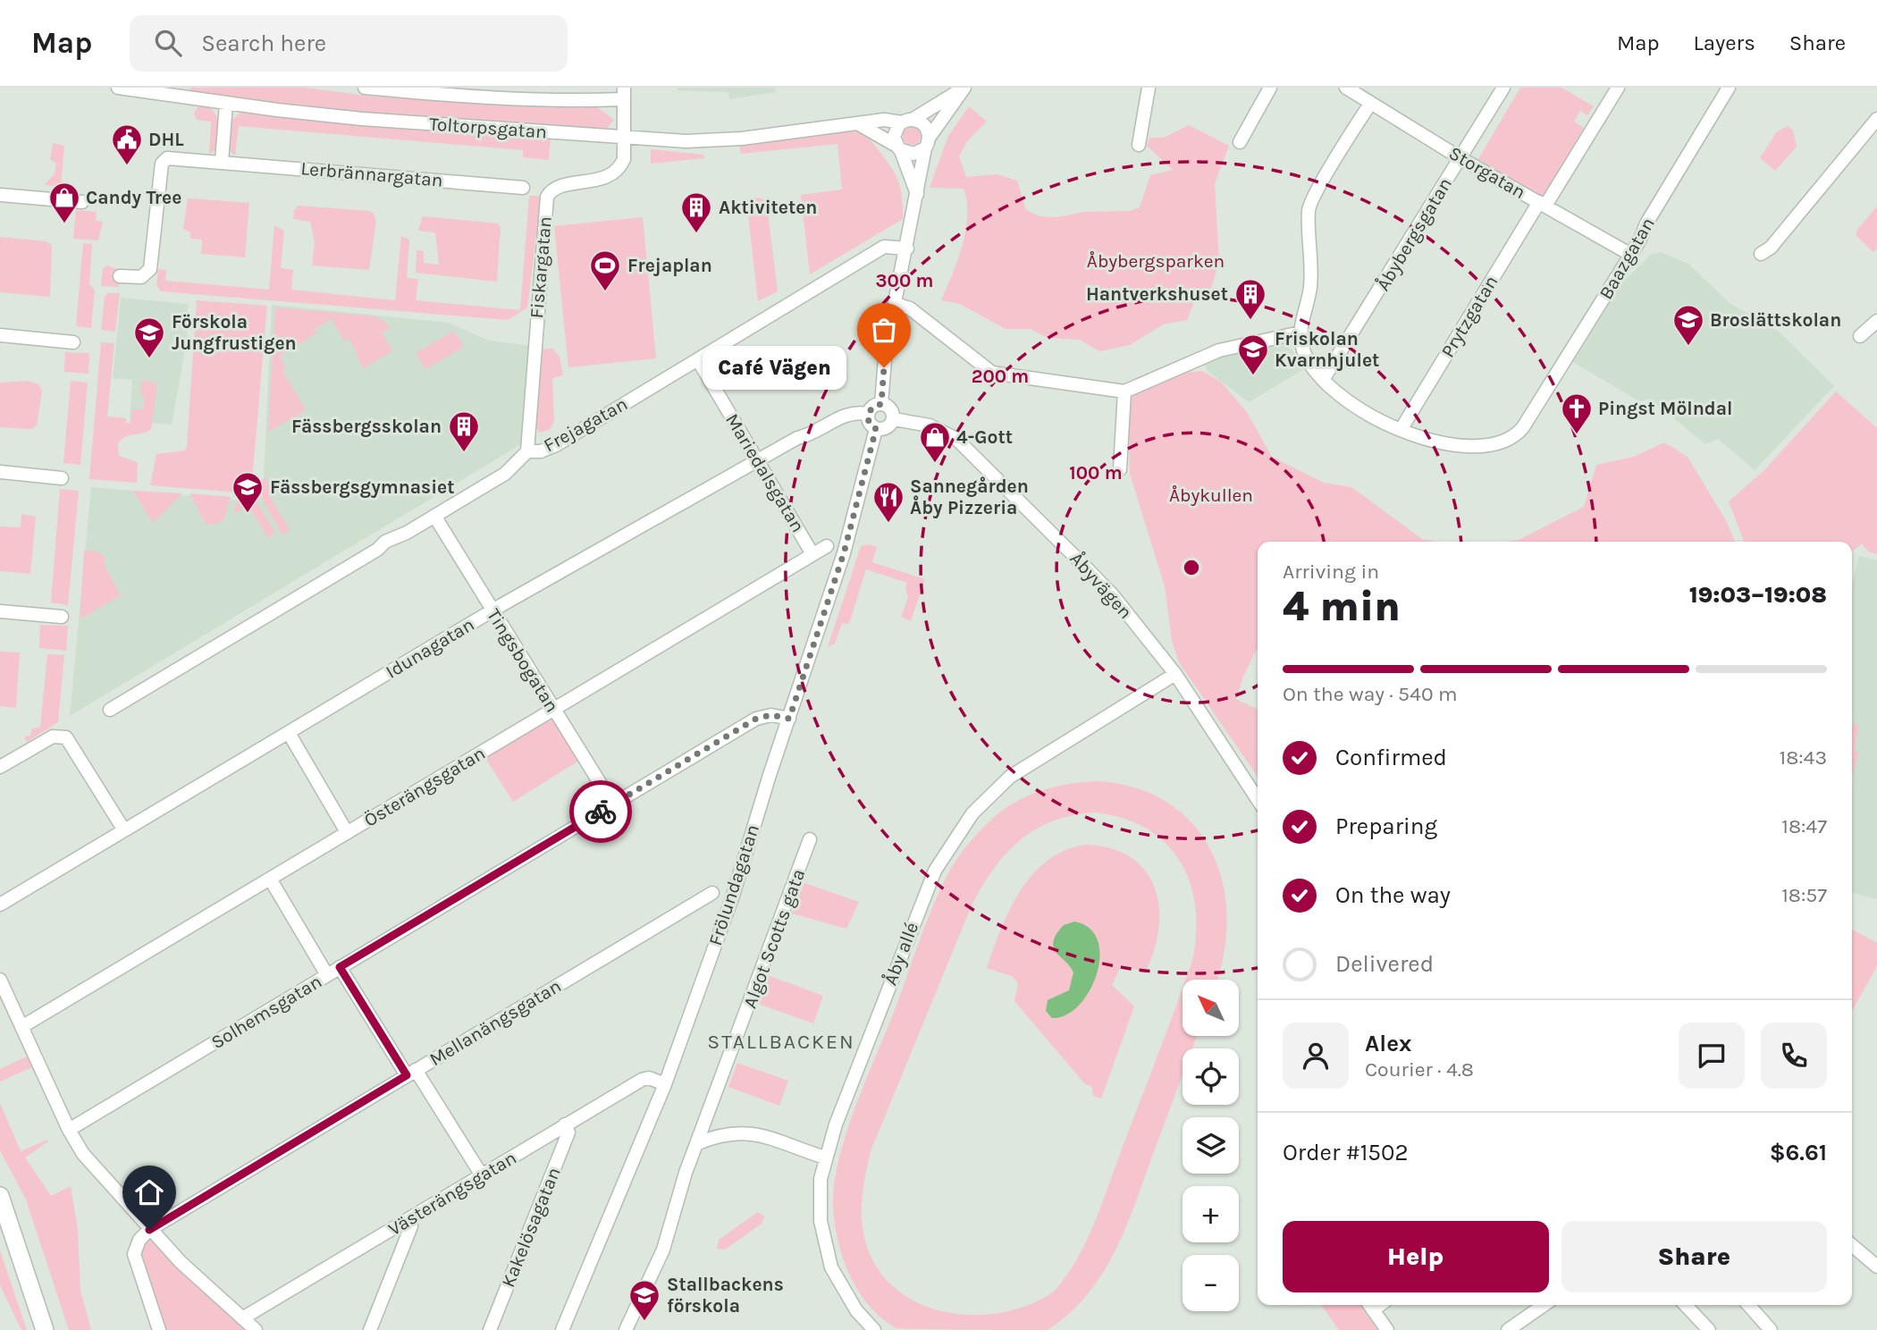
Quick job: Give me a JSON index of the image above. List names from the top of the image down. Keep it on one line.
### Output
{"streets":{"street":["Toltorpsgatan","Storgatan","Lerbrännargatan","Åbybergsgatan","Baazgatan","Fiskargatan","Prytzgatan","Frejagatan","Mariedalsgatan","Åbyvägen","Idunagatan","Tingsbogatan","Österängsgatan","Frölundagatan","Algot Scotts gata","Åby allé","Solhemsgatan","Mellanängsgatan","Västerängsgatan","Kakelösagatan"]},"crossings":[["Toltorpsgatan","Fiskargatan"],["Storgatan","Åbybergsgatan"],["Storgatan","Baazgatan"],["Storgatan","Prytzgatan"],["Baazgatan","Prytzgatan"],["Fiskargatan","Frejagatan"],["Frejagatan","Mariedalsgatan"],["Frejagatan","Tingsbogatan"],["Mariedalsgatan","Idunagatan"],["Mariedalsgatan","Österängsgatan"],["Åbyvägen","Idunagatan"],["Åbyvägen","Frölundagatan"],["Åbyvägen","Åby allé"],["Idunagatan","Tingsbogatan"],["Idunagatan","Frölundagatan"],["Tingsbogatan","Österängsgatan"],["Tingsbogatan","Solhemsgatan"],["Frölundagatan","Solhemsgatan"],["Frölundagatan","Västerängsgatan"],["Västerängsgatan","Kakelösagatan"]],"districts":["STALLBACKEN"],"parks":["Åbybergsparken","Åbykullen"],"places":{"public building":["DHL"],"shop":["Candy Tree","4-Gott"],"building":["Aktiviteten","Hantverkshuset","Fässbergsskolan"],"sports":["Frejaplan"],"school or university":["Broslättskolan","Förskola Jungfrustigen","Friskolan Kvarnhjulet","Fässbergsgymnasiet","Stallbackens förskola"],"other":["Café Vägen"],"church":["Pingst Mölndal"],"restaurant":["Sannegården Åby Pizzeria"]},"north":"top left","page":{"header":"Map","search":"Search here","nav":["Map","Layers","Share"],"bubble":"Café Vägen","heading":["4 min","Arriving in","19:03–19:08"],"panel":["Alex","Courier · 4.8","Order #1502","$6.61"],"bar":"On the way · 540 m","list":[["Confirmed","18:43"],["Preparing","18:47"],["On the way","18:57"],"Delivered"],"map_buttons":["+","−"],"buttons":["Help","Share"]},"rings":["300 m","200 m","100 m"]}
